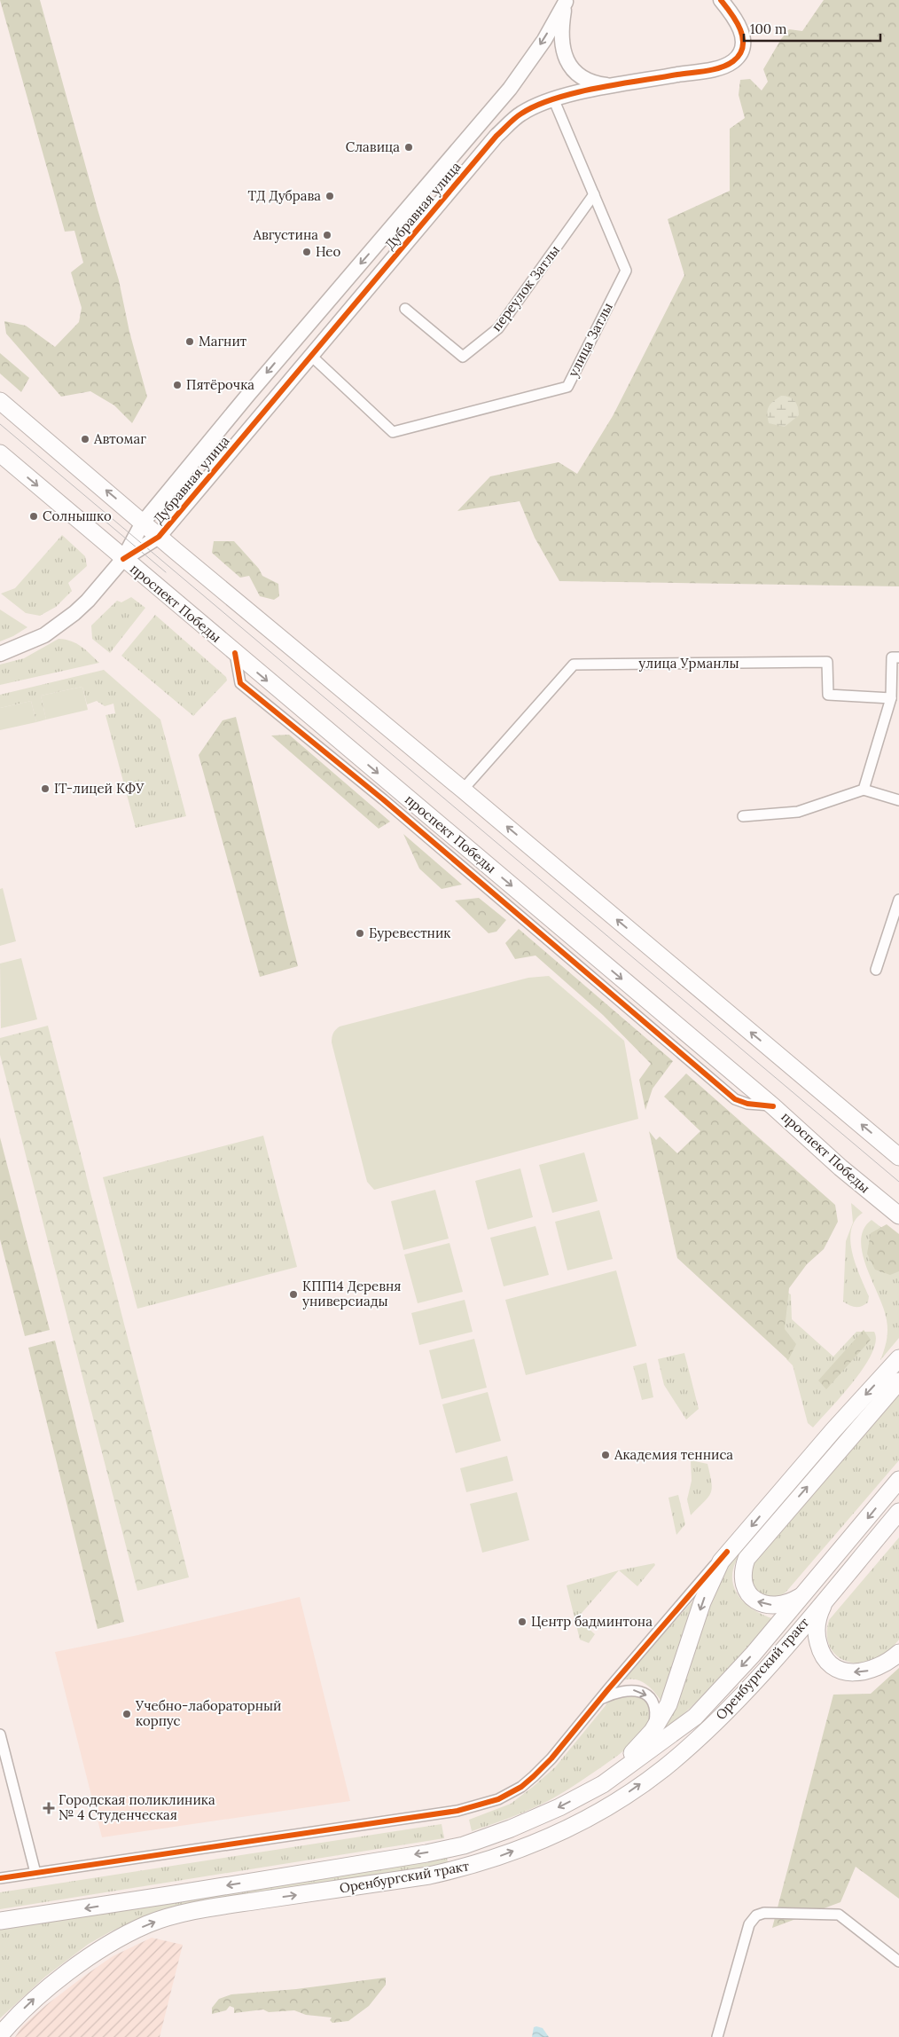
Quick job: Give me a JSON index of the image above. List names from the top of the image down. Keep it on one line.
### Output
{"streets":{"main road":["проспект Победы","Оренбургский тракт"],"street":["Дубравная улица","переулок Затлы","улица Затлы","улица Урманлы"]},"crossings":[["Дубравная улица","улица Затлы"],["Дубравная улица","проспект Победы"],["переулок Затлы","улица Затлы"]],"places":{"other":["Славица","ТД Дубрава","Августина","Нео","Магнит","Пятёрочка","Автомаг","Солнышко","IT-лицей КФУ","Буревестник","КПП14 Деревня универсиады","Академия тенниса","Центр бадминтона","Учебно-лабораторный корпус"],"health":["Городская поликлиника № 4 Студенческая"]},"scale_bar":"100 m"}
